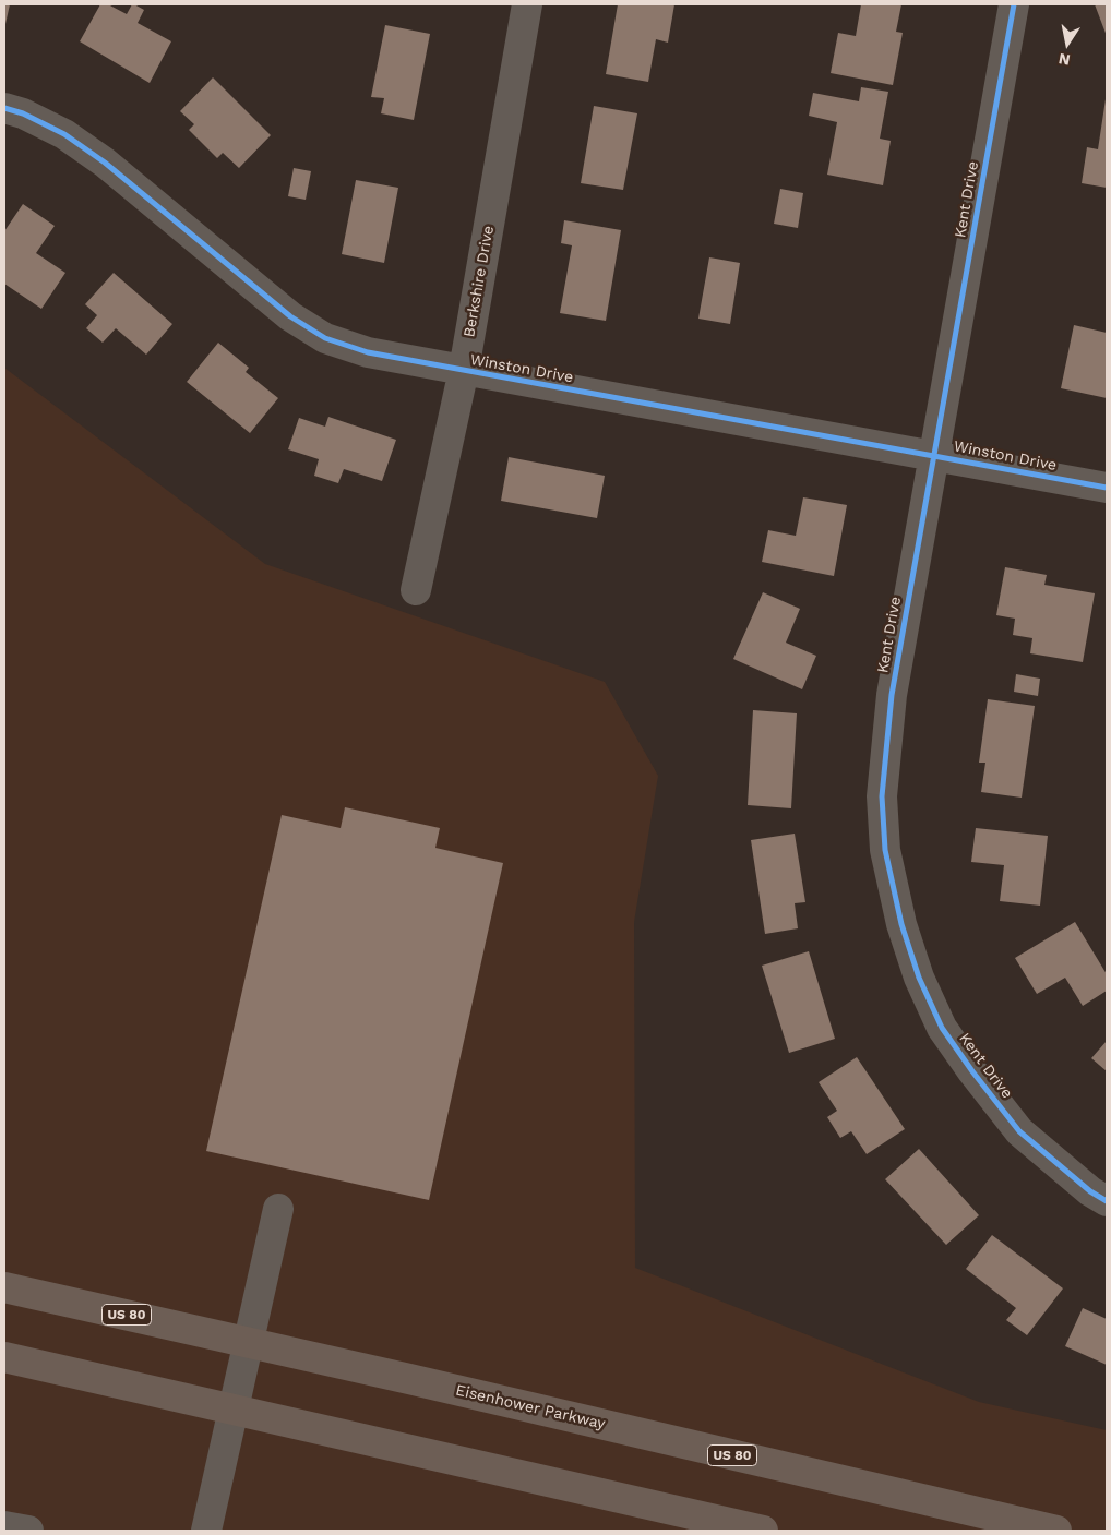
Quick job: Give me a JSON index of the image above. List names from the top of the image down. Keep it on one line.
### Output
{"streets":{"main road":["US 80","Eisenhower Parkway"],"street":["Kent Drive","Berkshire Drive","Winston Drive"]},"crossings":[["Kent Drive","Winston Drive"],["Berkshire Drive","Winston Drive"]],"north":"bottom"}
